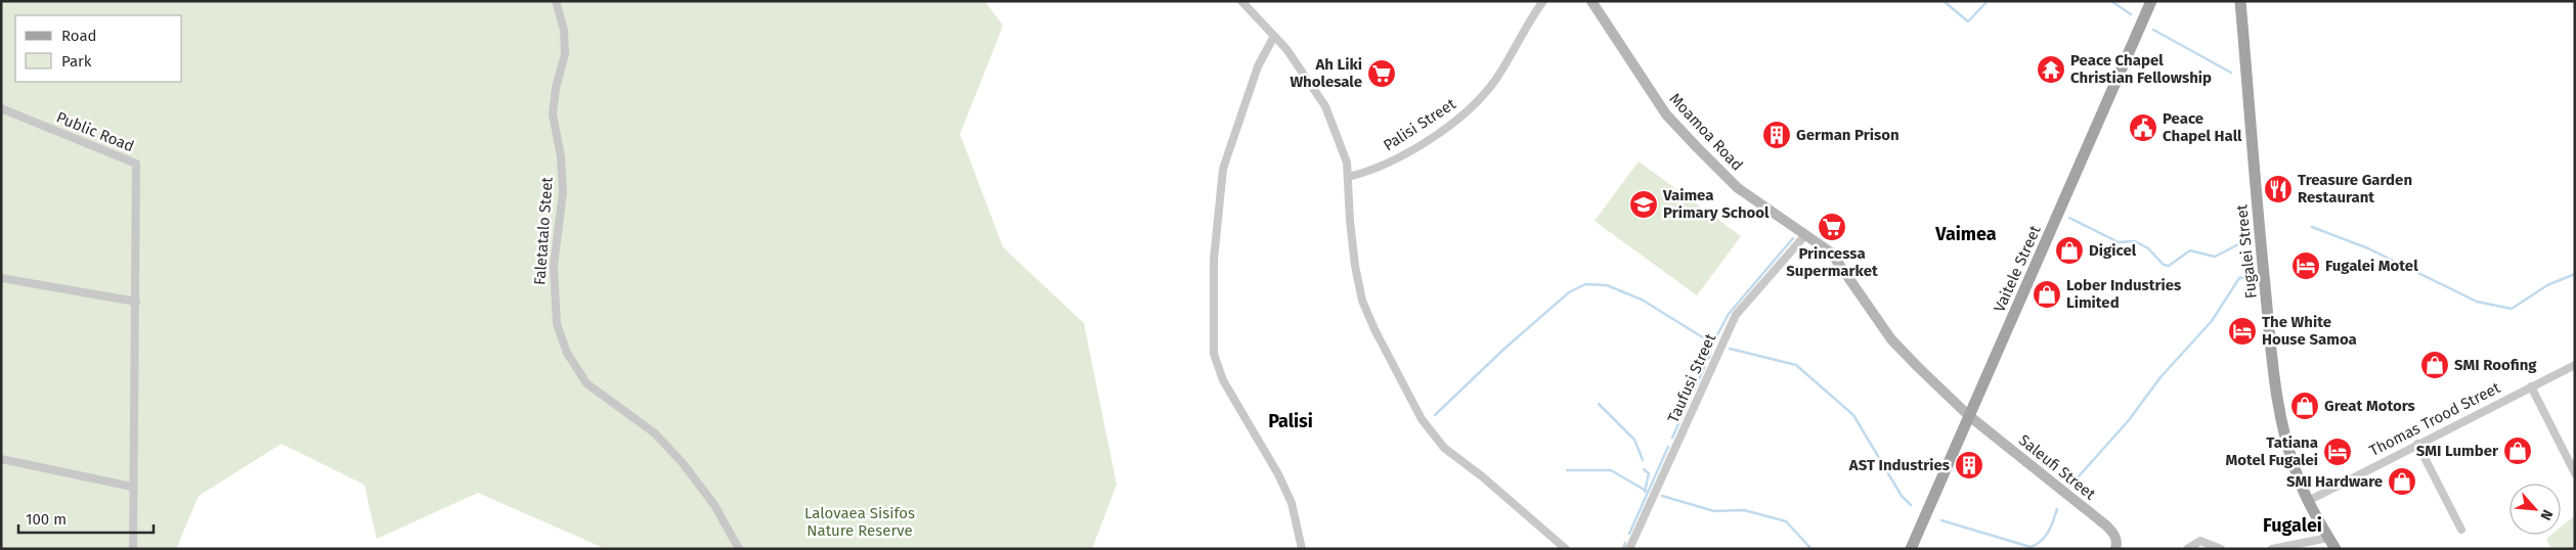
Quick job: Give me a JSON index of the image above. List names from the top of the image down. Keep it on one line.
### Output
{"streets":{"main road":["Fugalei Street","Vaitele Street"],"street":["Palisi Street","Public Road","Moamoa Road","Faletatalo Steet","Taufusi Street","Thomas Trood Street","Saleufi Street"]},"crossings":[["Moamoa Road","Vaitele Street"],["Moamoa Road","Taufusi Street"],["Moamoa Road","Saleufi Street"],["Fugalei Street","Thomas Trood Street"],["Vaitele Street","Saleufi Street"]],"districts":["Vaimea","Palisi","Fugalei"],"parks":["Lalovaea Sisifos Nature Reserve"],"places":{"temple":["Peace Chapel Christian Fellowship"],"supermarket":["Ah Liki Wholesale","Princessa Supermarket"],"public building":["Peace Chapel Hall"],"building":["German Prison","AST Industries"],"restaurant":["Treasure Garden Restaurant"],"school or university":["Vaimea Primary School"],"shop":["Digicel","Lober Industries Limited","SMI Roofing","Great Motors","SMI Lumber","SMI Hardware"],"hotel":["Fugalei Motel","The White House Samoa","Tatiana Motel Fugalei"]},"legend":["Road","Park"],"scale_bar":"100 m","north":"bottom right"}
